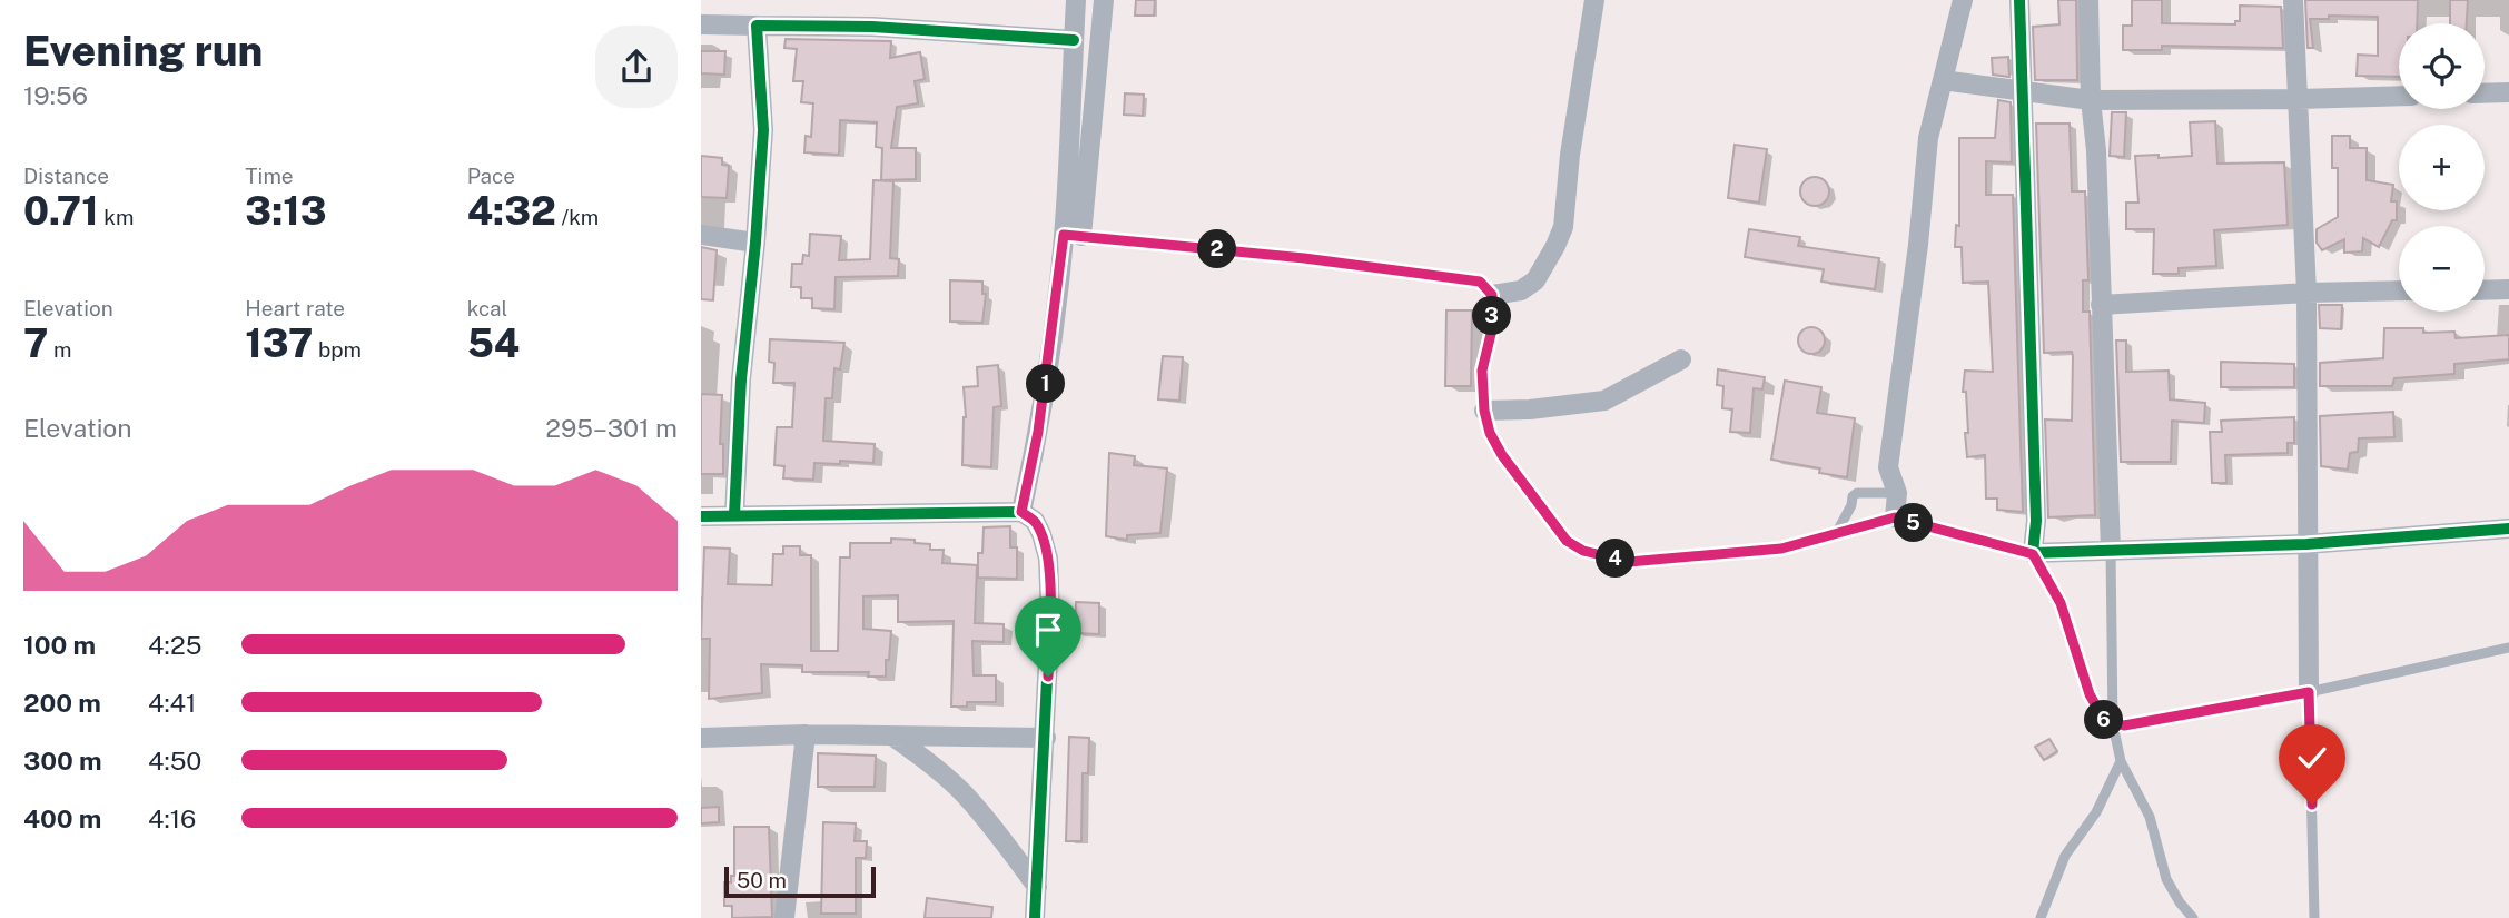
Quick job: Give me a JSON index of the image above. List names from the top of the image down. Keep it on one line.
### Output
{"scale_bar":"50 m","page":{"heading":["Evening run","19:56"],"map_buttons":["+","−"],"stats":[["Distance","0.71 km"],["Time","3:13"],["Pace","4:32 /km"],["Elevation","7 m"],["Heart rate","137 bpm"],["kcal","54"]],"pins":["2","3","1","5","4","6"],"chart":["Elevation","295–301 m"],"list":[{"name":"100 m","note":"4:25"},{"name":"200 m","note":"4:41"},{"name":"300 m","note":"4:50"},{"name":"400 m","note":"4:16"}],"scale":"50 m"}}
